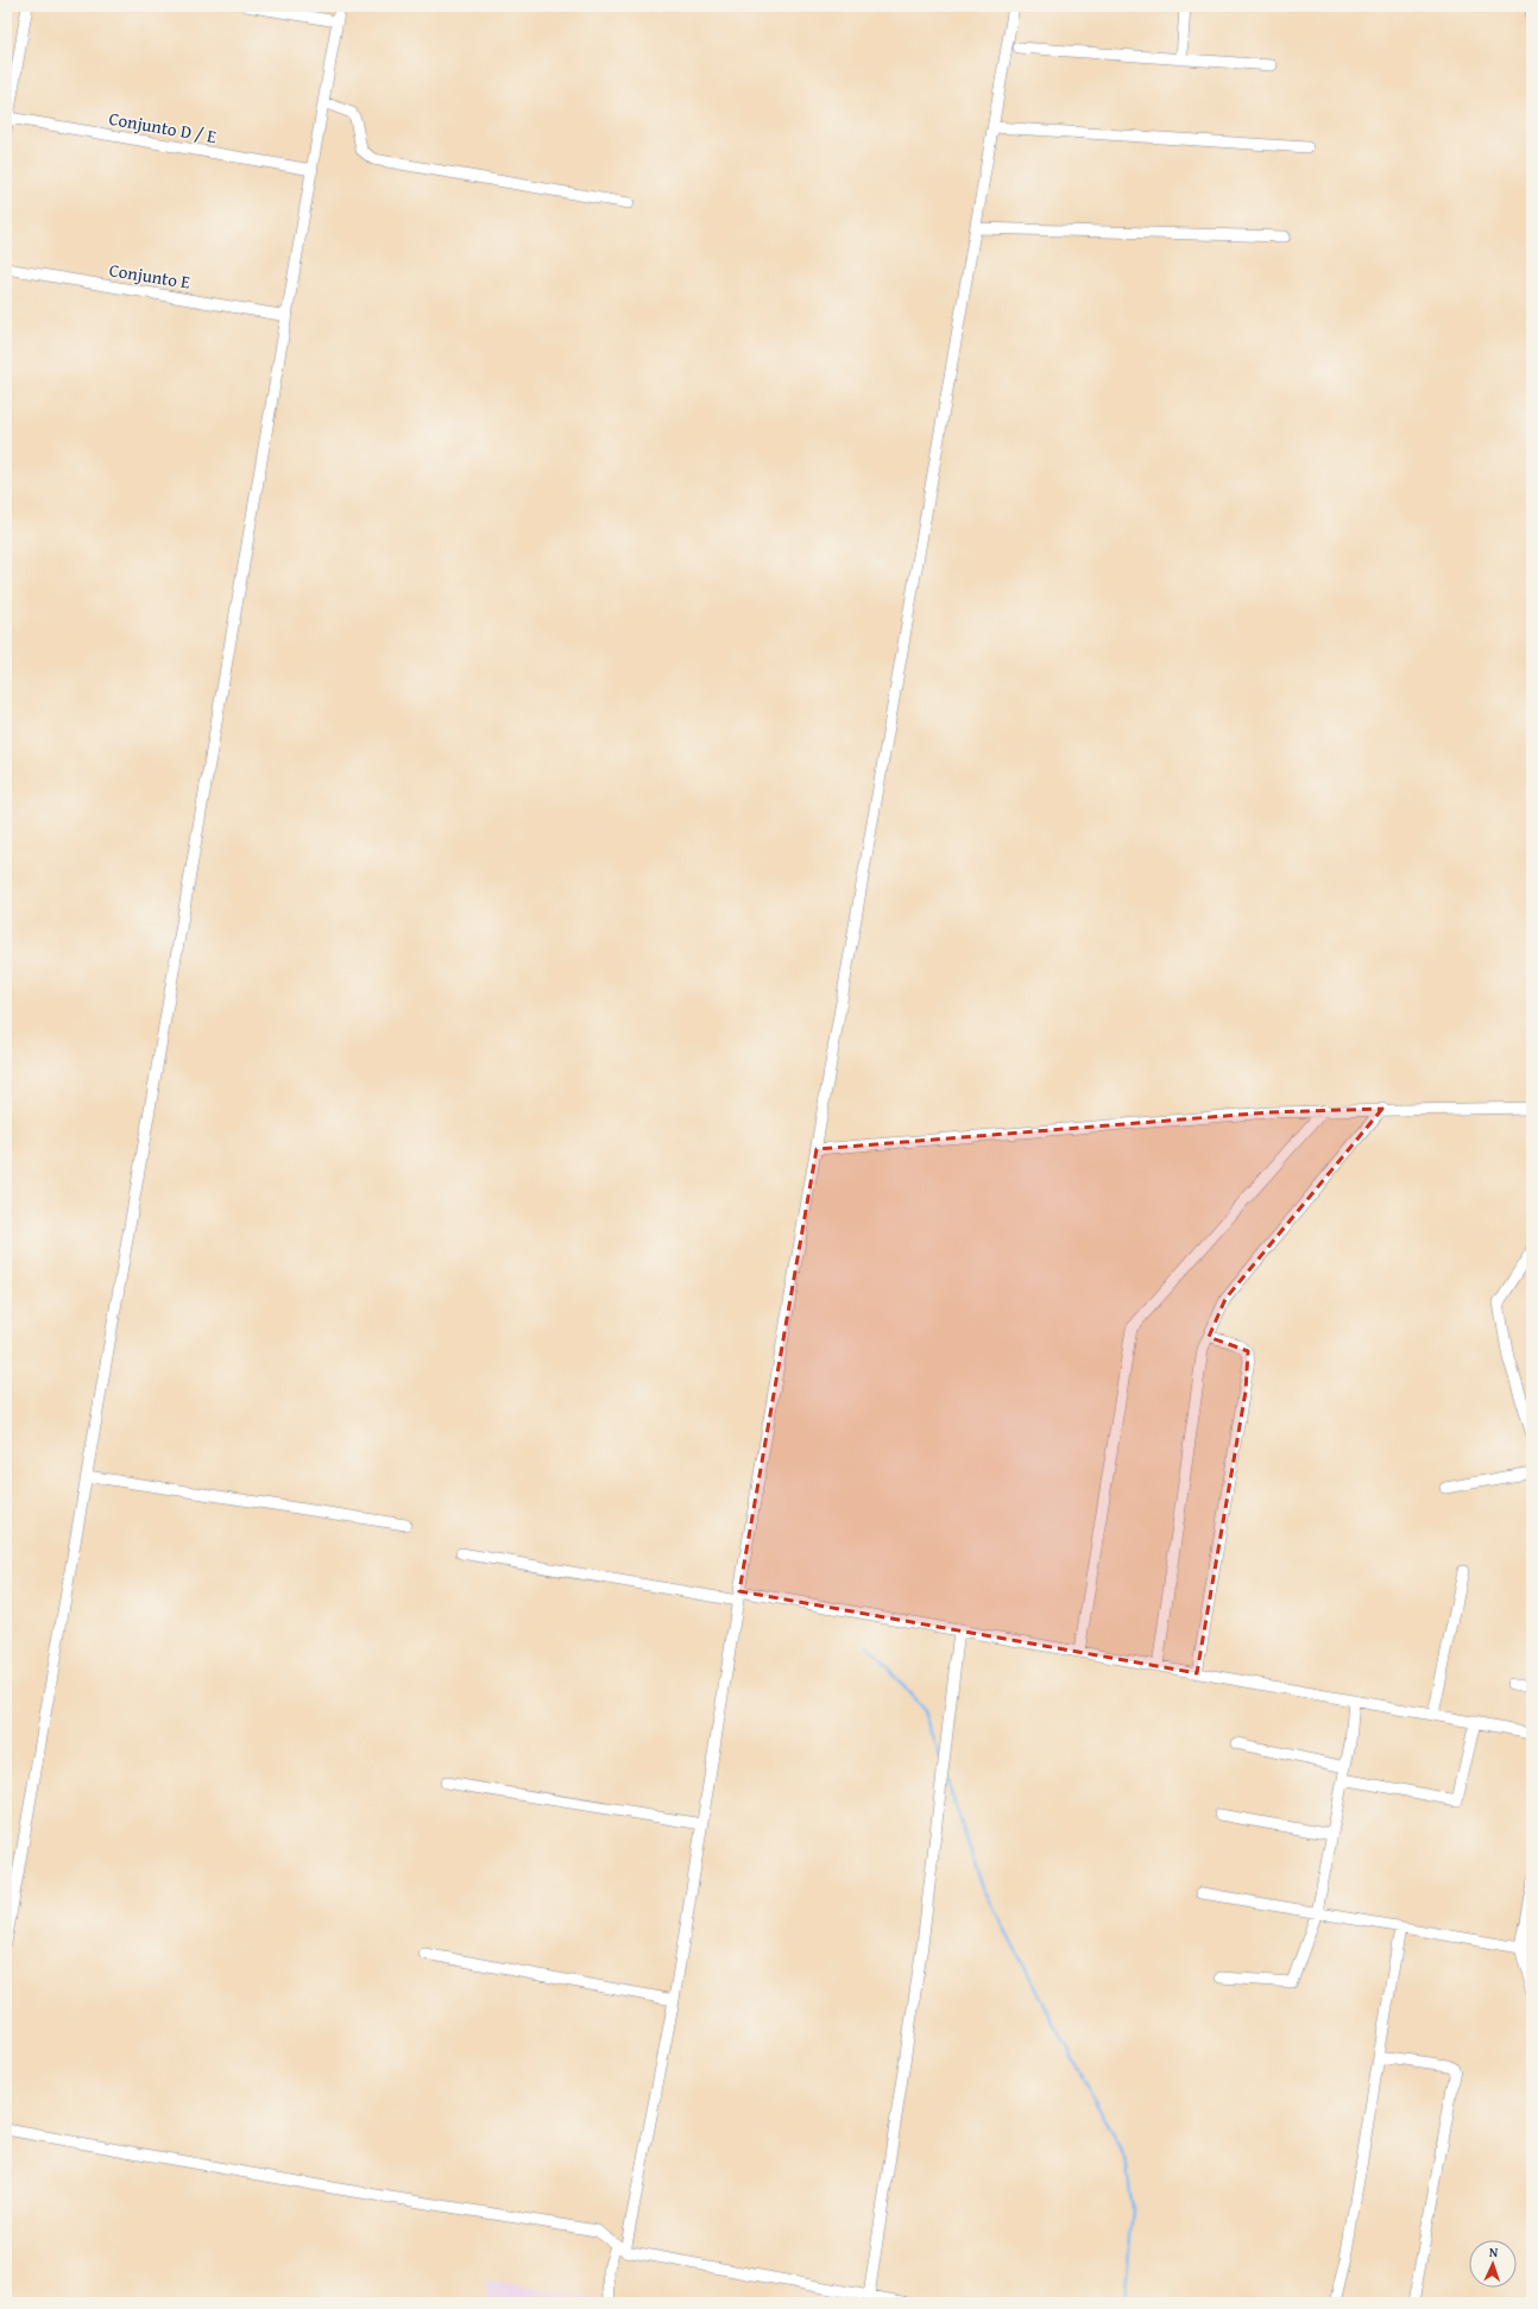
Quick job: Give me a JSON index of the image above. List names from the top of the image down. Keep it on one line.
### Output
{"streets":{"street":["Conjunto D / E","Conjunto E"]},"north":"top"}
